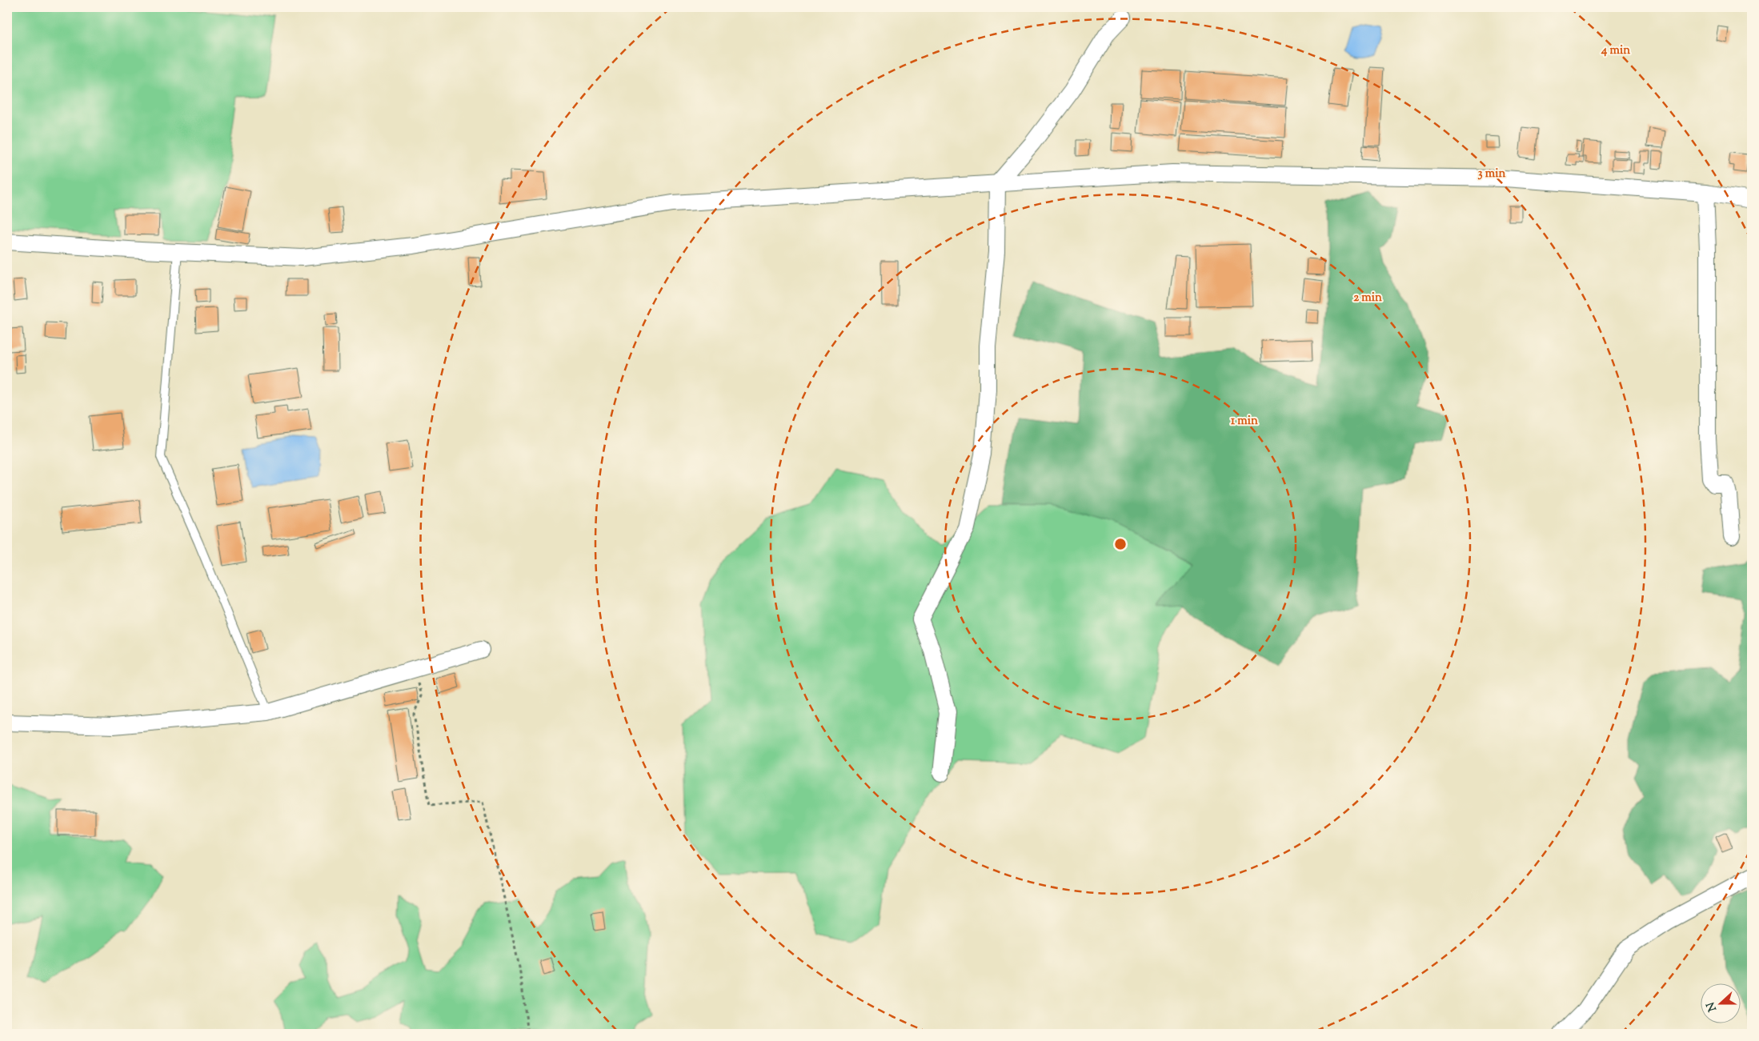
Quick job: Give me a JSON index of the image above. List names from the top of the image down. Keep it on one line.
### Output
{"north":"left","rings":["4 min","3 min","2 min","1 min"]}
